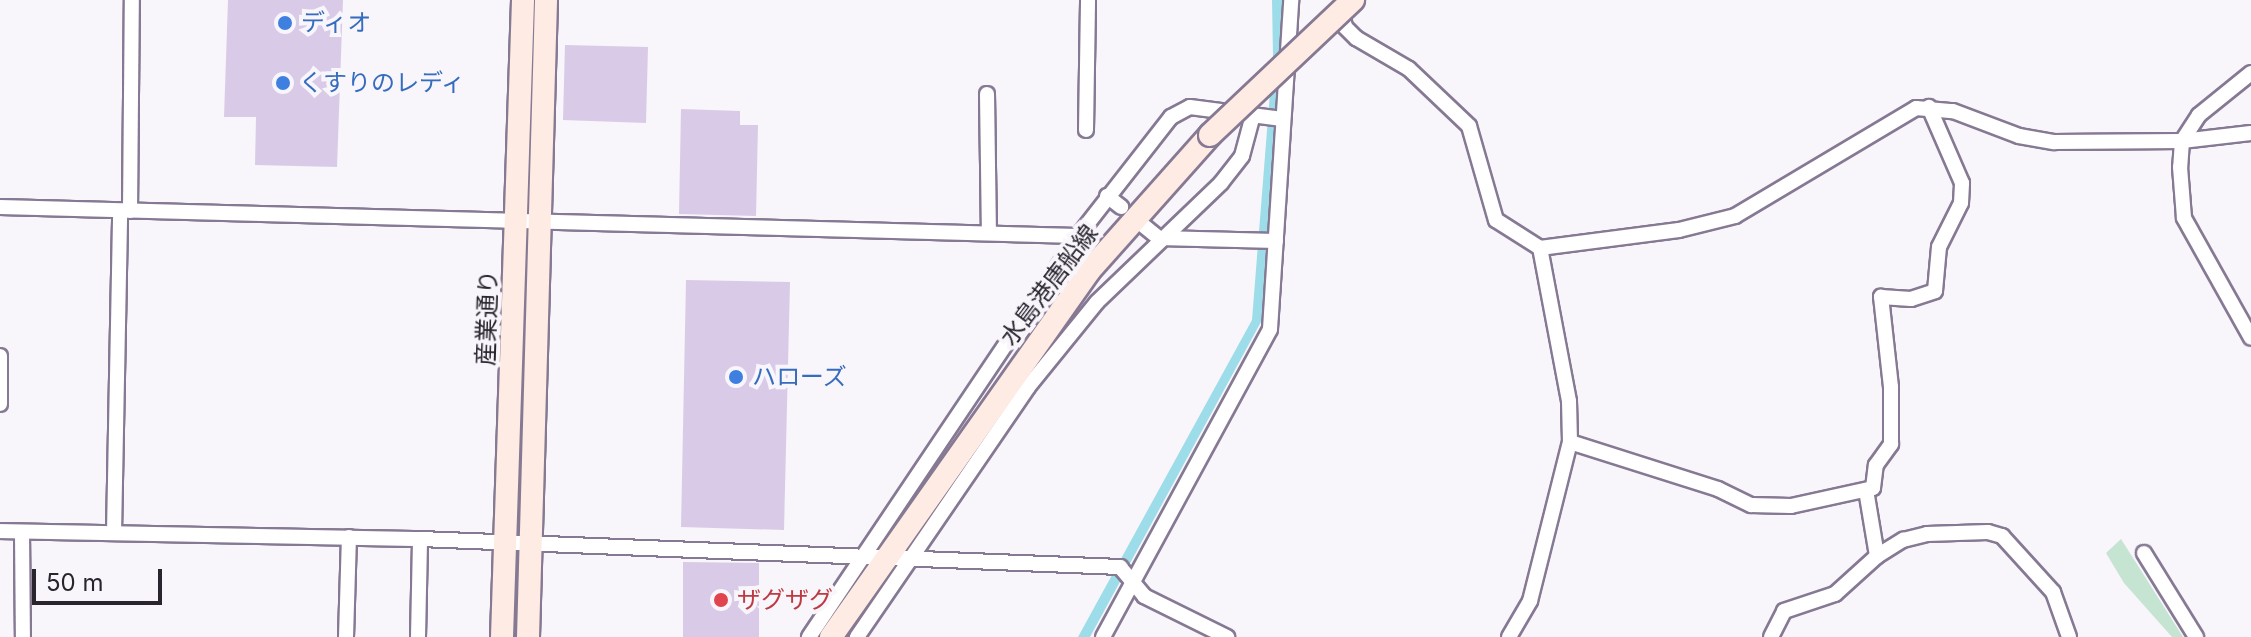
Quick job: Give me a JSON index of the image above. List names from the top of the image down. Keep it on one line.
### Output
{"streets":{"street":["水島港唐船線","産業通り"]},"places":["ディオ","くすりのレディ","ハローズ","ザグザグ"],"scale_bar":"50 m"}
